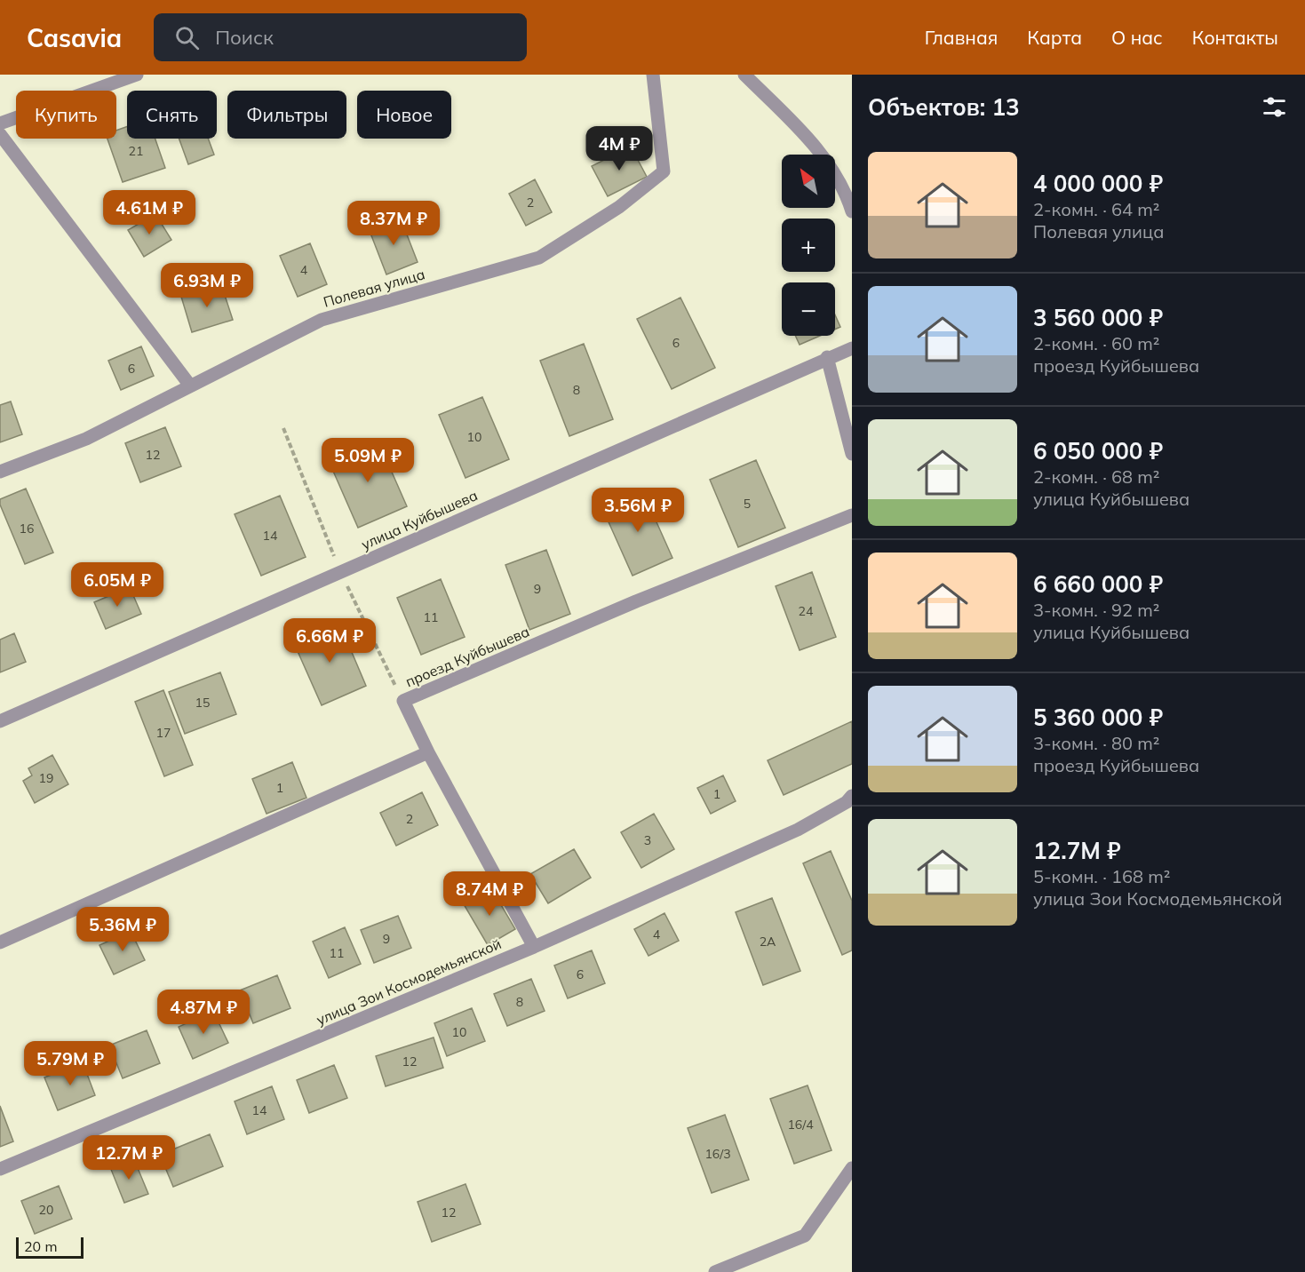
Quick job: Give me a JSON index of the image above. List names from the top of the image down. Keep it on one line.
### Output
{"streets":{"street":["Полевая улица","улица Куйбышева","проезд Куйбышева","улица Зои Космодемьянской"]},"house_numbers":["21","2","4","6","6","8","10","12","5","16","14","9","24","11","15","17","19","1","1","2","3","4","9","2А","11","6","8","10","12","14","16/4","16/3","20","12"],"scale_bar":"20 m","north":"top left","page":{"header":"Casavia","search":"Поиск","nav":["Главная","Карта","О нас","Контакты"],"heading":"Объектов: 13","chip":["Купить","Снять","Фильтры","Новое"],"price":["4M ₽","4.61M ₽","8.37M ₽","6.93M ₽","5.09M ₽","3.56M ₽","6.05M ₽","6.66M ₽","8.74M ₽","5.36M ₽","4.87M ₽","5.79M ₽","12.7M ₽"],"list":[{"name":"4 000 000 ₽","note":"2-комн. · 64 m² · Полевая улица"},{"name":"3 560 000 ₽","note":"2-комн. · 60 m² · проезд Куйбышева"},{"name":"6 050 000 ₽","note":"2-комн. · 68 m² · улица Куйбышева"},{"name":"6 660 000 ₽","note":"3-комн. · 92 m² · улица Куйбышева"},{"name":"5 360 000 ₽","note":"3-комн. · 80 m² · проезд Куйбышева"},{"name":"12.7M ₽","note":"5-комн. · 168 m² · улица Зои Космодемьянской"}],"map_buttons":["+","−"],"scale":"20 m"}}
